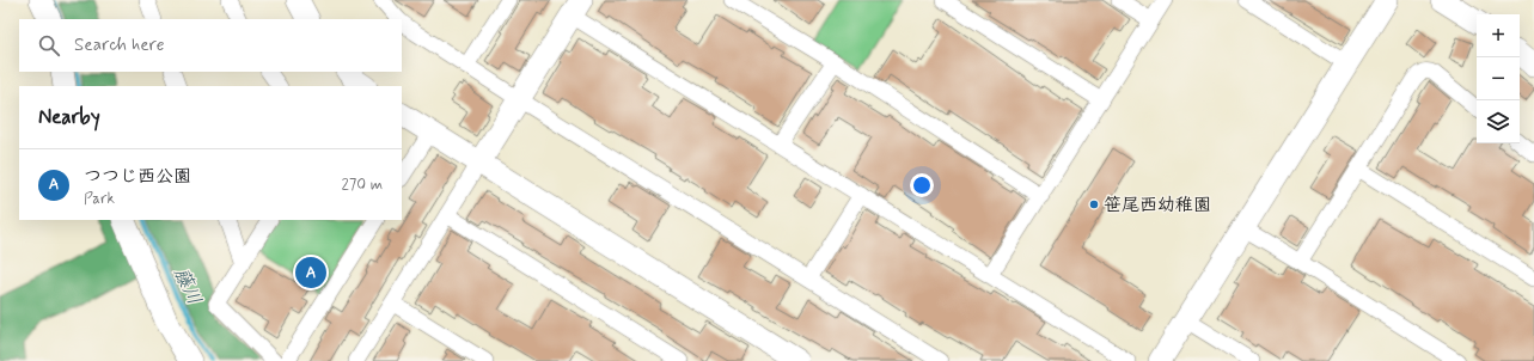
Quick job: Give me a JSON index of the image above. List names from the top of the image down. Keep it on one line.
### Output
{"water":["藤川"],"places":["笹尾西幼稚園"],"page":{"map_buttons":["+","−"],"search":"Search here","heading":"Nearby","list":[{"mark":"A","name":"つつじ西公園","note":"Park","value":"270 m"}],"pins":"A"}}
